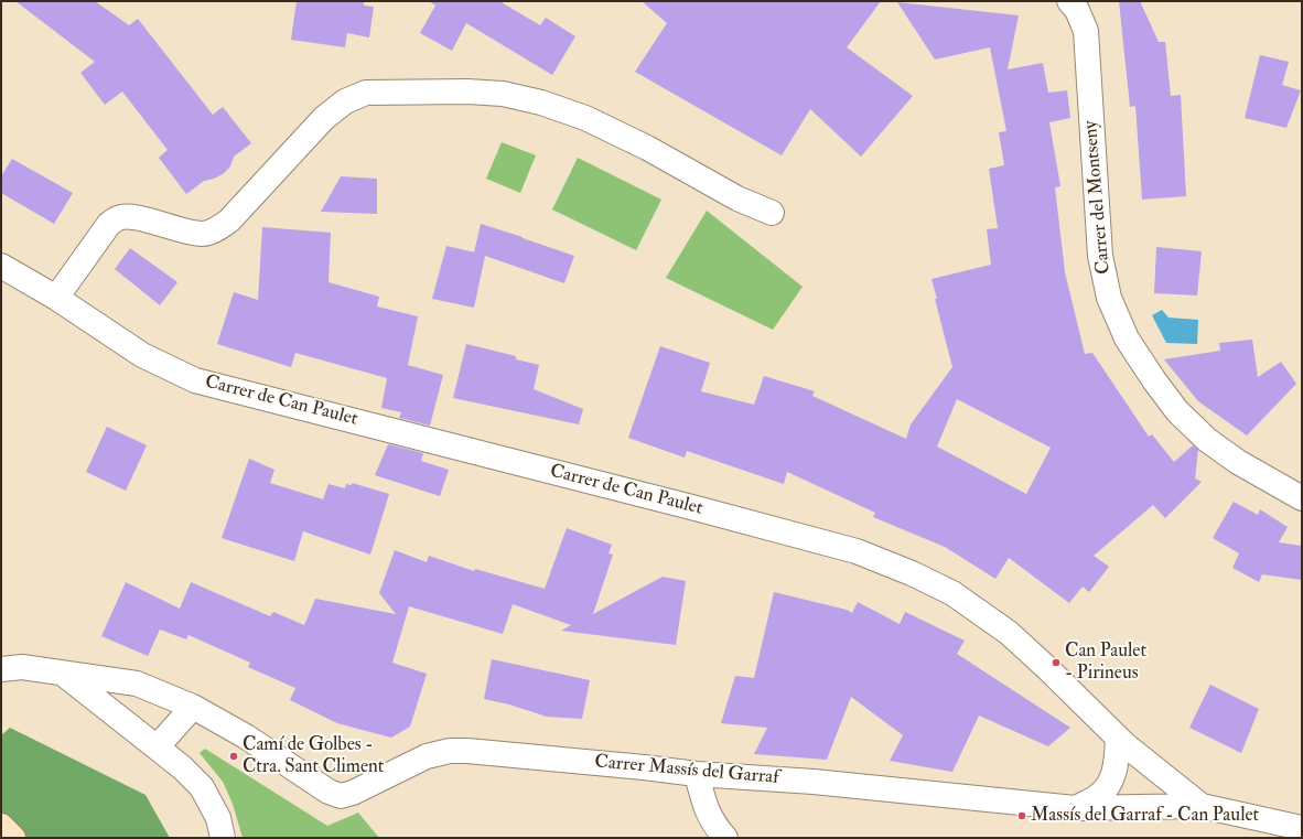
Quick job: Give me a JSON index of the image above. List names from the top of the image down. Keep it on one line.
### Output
{"streets":{"street":["Carrer del Montseny","Carrer de Can Paulet","Carrer Massís del Garraf"]},"crossings":[["Carrer de Can Paulet","Carrer Massís del Garraf"]],"places":["Can Paulet - Pirineus","Camí de Golbes - Ctra. Sant Climent","Massís del Garraf - Can Paulet"]}
